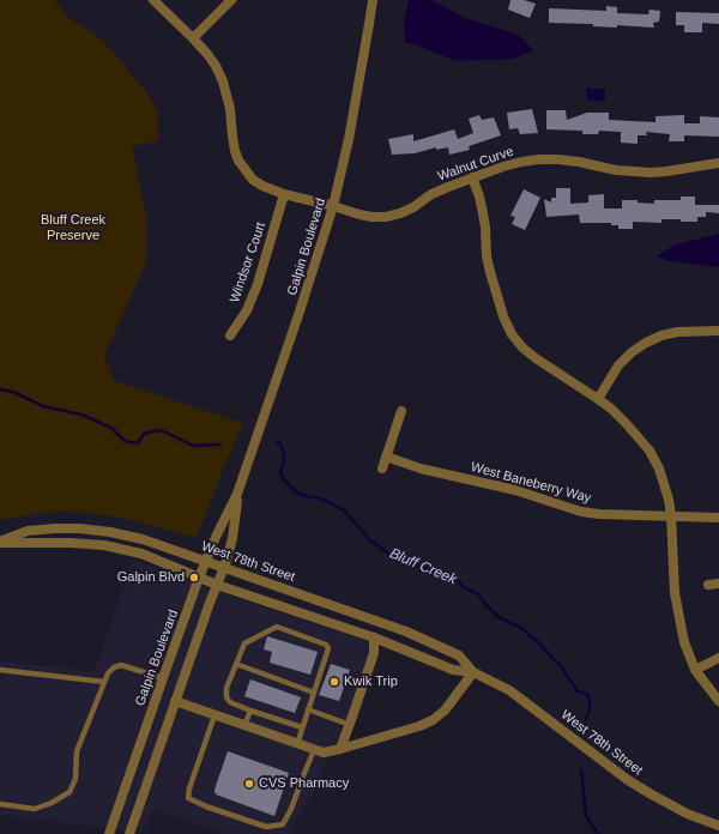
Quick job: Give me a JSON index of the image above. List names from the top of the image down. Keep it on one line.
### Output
{"streets":{"street":["Walnut Curve","Galpin Boulevard","Windsor Court","West Baneberry Way","West 78th Street"]},"crossings":[["Walnut Curve","Galpin Boulevard"],["Walnut Curve","Windsor Court"],["Galpin Boulevard","West 78th Street"]],"water":["Bluff Creek"],"parks":["Bluff Creek Preserve"],"places":["Galpin Blvd","Kwik Trip","CVS Pharmacy"]}
